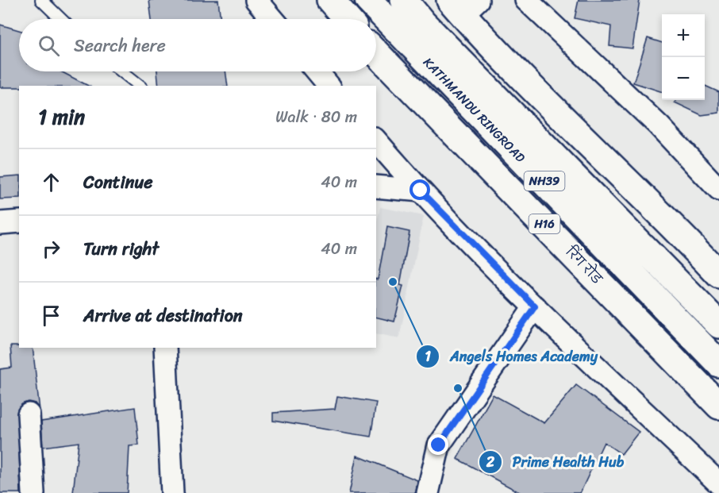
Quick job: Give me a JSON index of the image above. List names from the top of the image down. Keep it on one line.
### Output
{"streets":{"main road":["KATHMANDU RINGROAD","NH39","H16","रिंग रोड"]},"places":["Angels Homes Academy","Prime Health Hub"],"page":{"map_buttons":["+","−"],"search":"Search here","heading":["1 min","Walk · 80 m"],"list":[["Continue","40 m"],["Turn right","40 m"],"Arrive at destination"]}}
